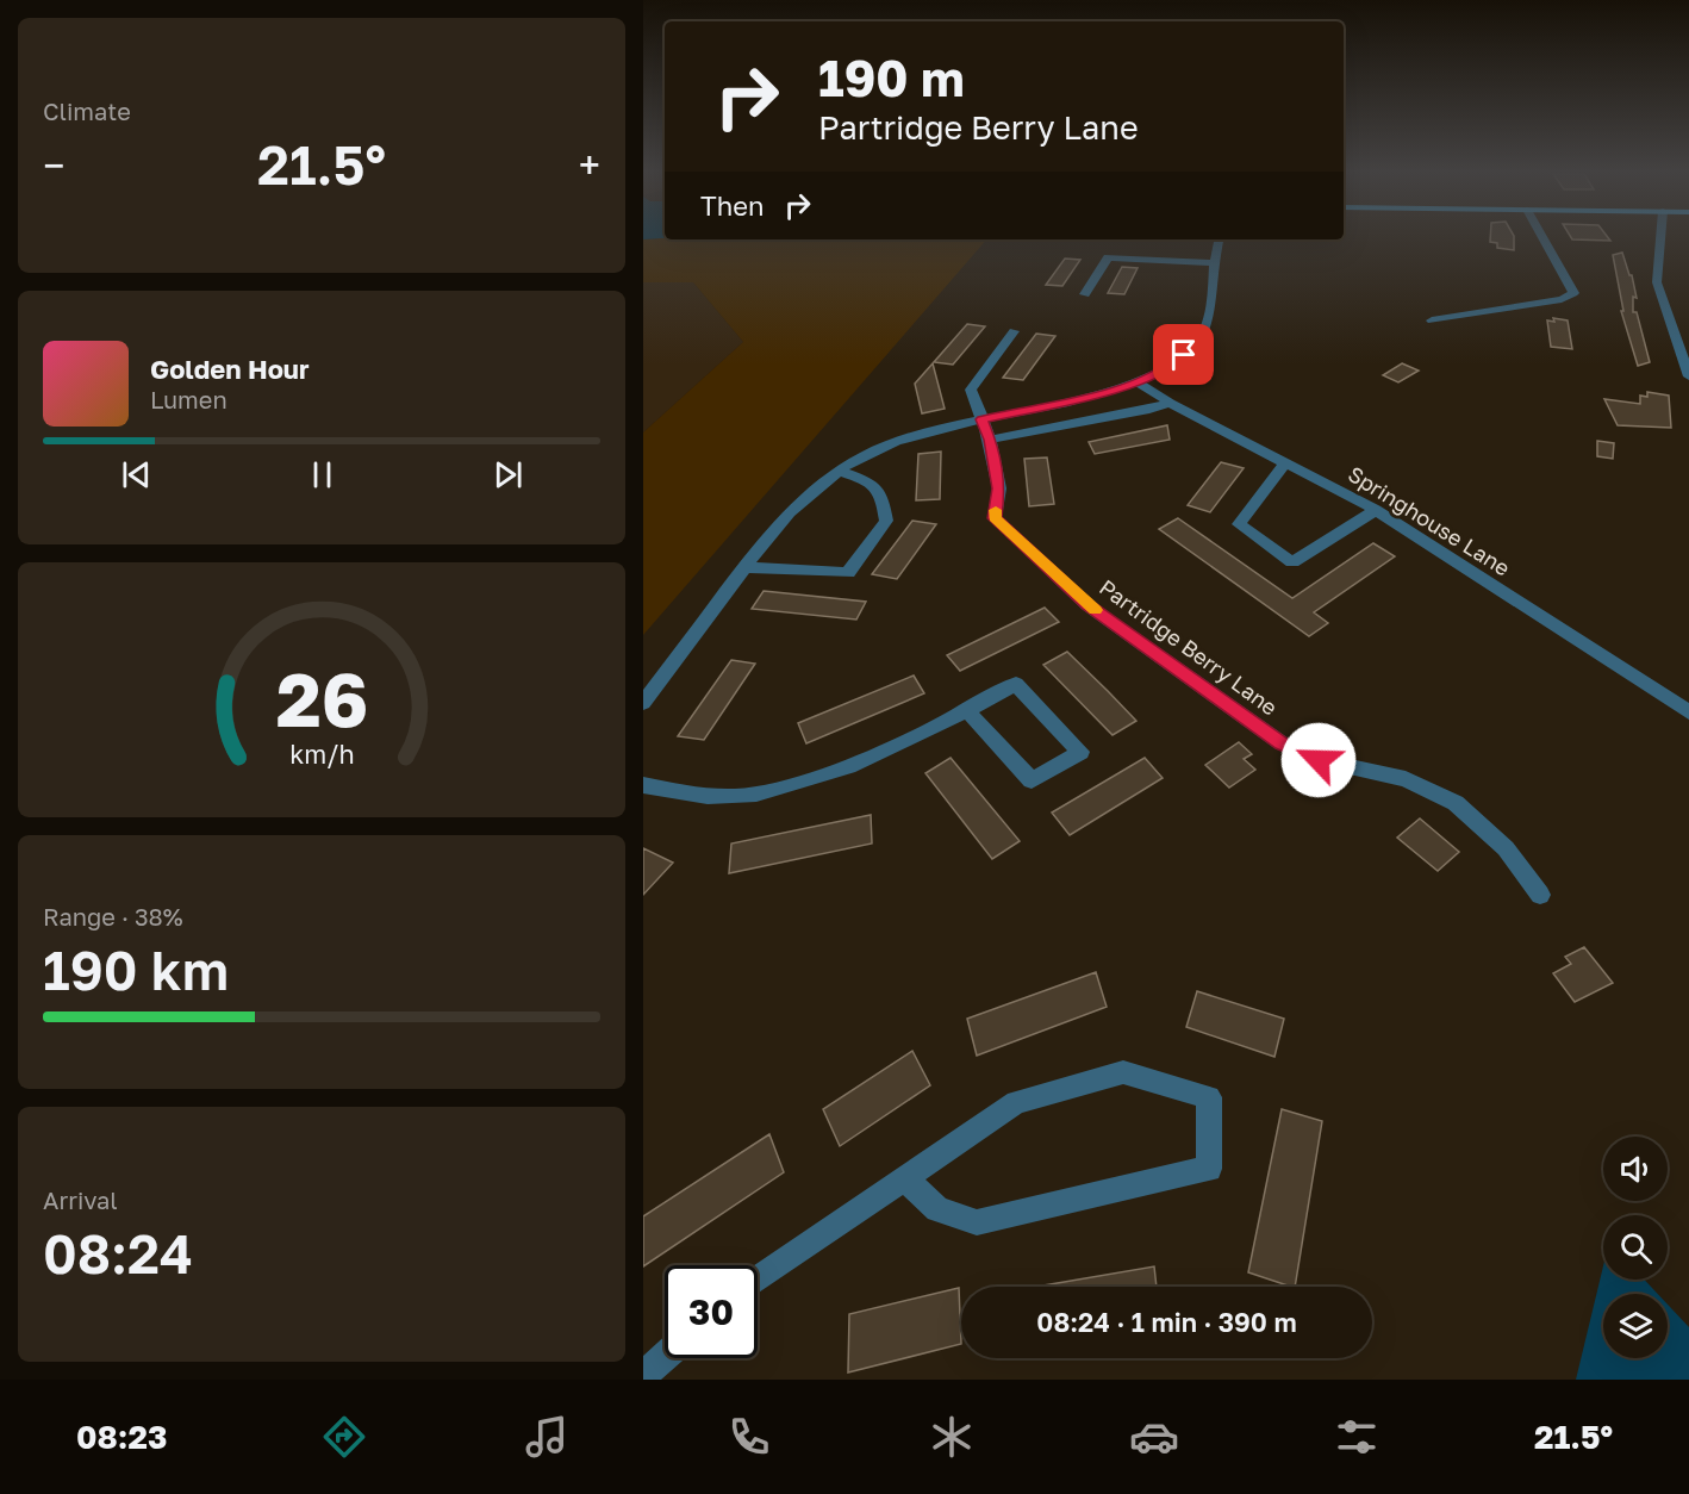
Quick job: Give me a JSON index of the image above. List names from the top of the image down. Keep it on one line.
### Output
{"streets":{"street":["Springhouse Lane","Partridge Berry Lane"]},"page":{"tile":["Climate",["Range · 38%","190 km"],["Arrival","08:24"]],"turn":["190 m","Partridge Berry Lane"],"heat":["−","21.5°","+"],"then":"Then","song":["Golden Hour","Lumen"],"limit":"30","trip":"08:24 · 1 min · 390 m","tabs":["08:23","21.5°"],"gauge":["26","km/h"]}}
